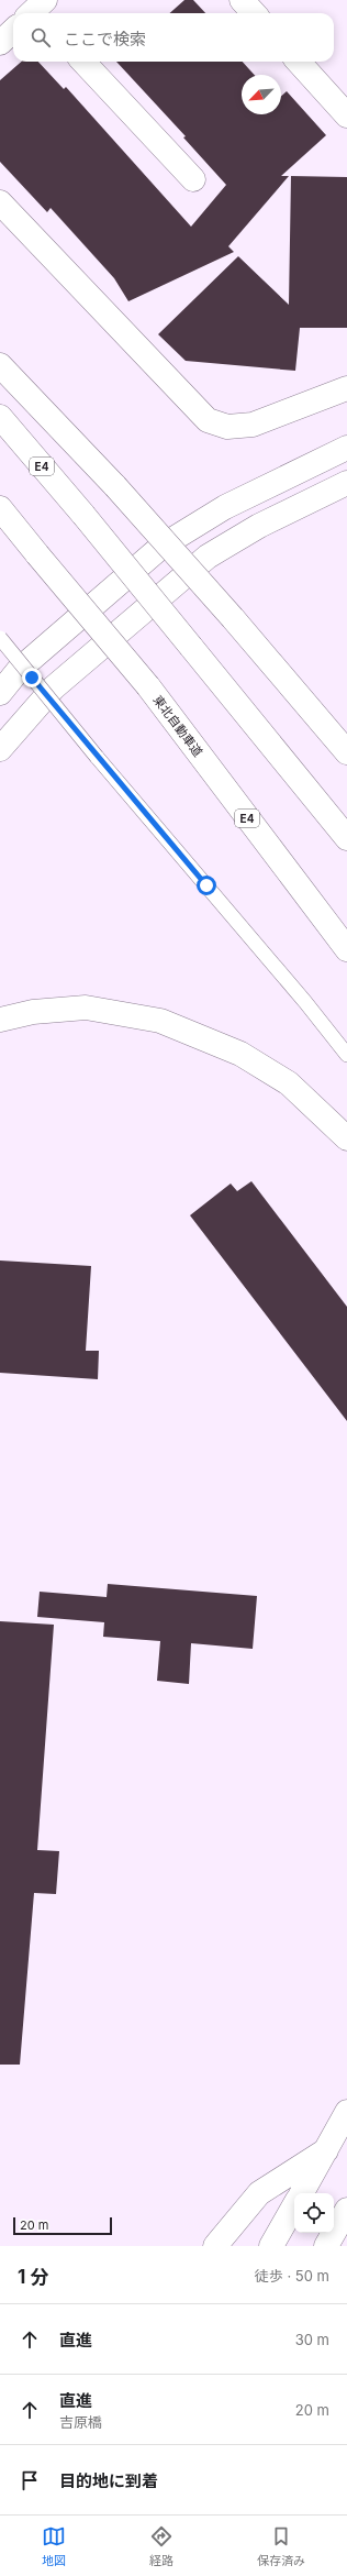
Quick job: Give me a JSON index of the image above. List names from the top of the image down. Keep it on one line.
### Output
{"streets":{"main road":["E4","東北自動車道"]},"scale_bar":"20 m","north":"bottom left","page":{"search":"ここで検索","scale":"20 m","heading":["1 分","徒歩 · 50 m"],"list":[["直進","30 m"],["直進","吉原橋","20 m"],"目的地に到着"],"nav":["地図","経路","保存済み"]}}
